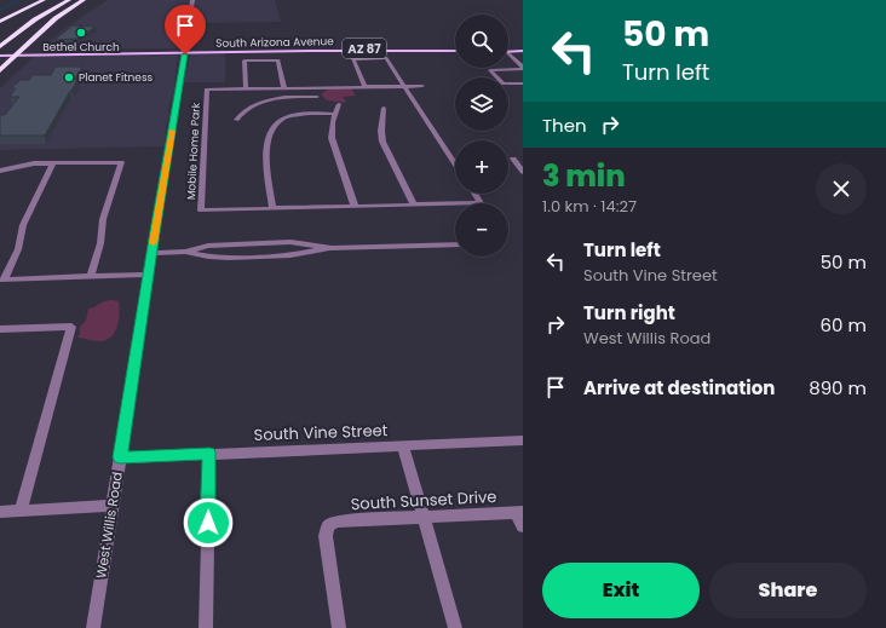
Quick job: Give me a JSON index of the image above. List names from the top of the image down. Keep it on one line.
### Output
{"streets":{"main road":["South Arizona Avenue","AZ 87"],"street":["Mobile Home Park","South Vine Street","South Sunset Drive","West Willis Road"]},"crossings":[["South Arizona Avenue","West Willis Road"],["South Vine Street","West Willis Road"]],"places":["Bethel Church","Planet Fitness"],"page":{"turn":["50 m","Turn left"],"map_buttons":["+","−"],"then":"Then","heading":["3 min","1.0 km · 14:27"],"list":[{"name":"Turn left","note":"South Vine Street","value":"50 m"},{"name":"Turn right","note":"West Willis Road","value":"60 m"},{"name":"Arrive at destination","value":"890 m"}],"buttons":["Exit","Share"]}}
